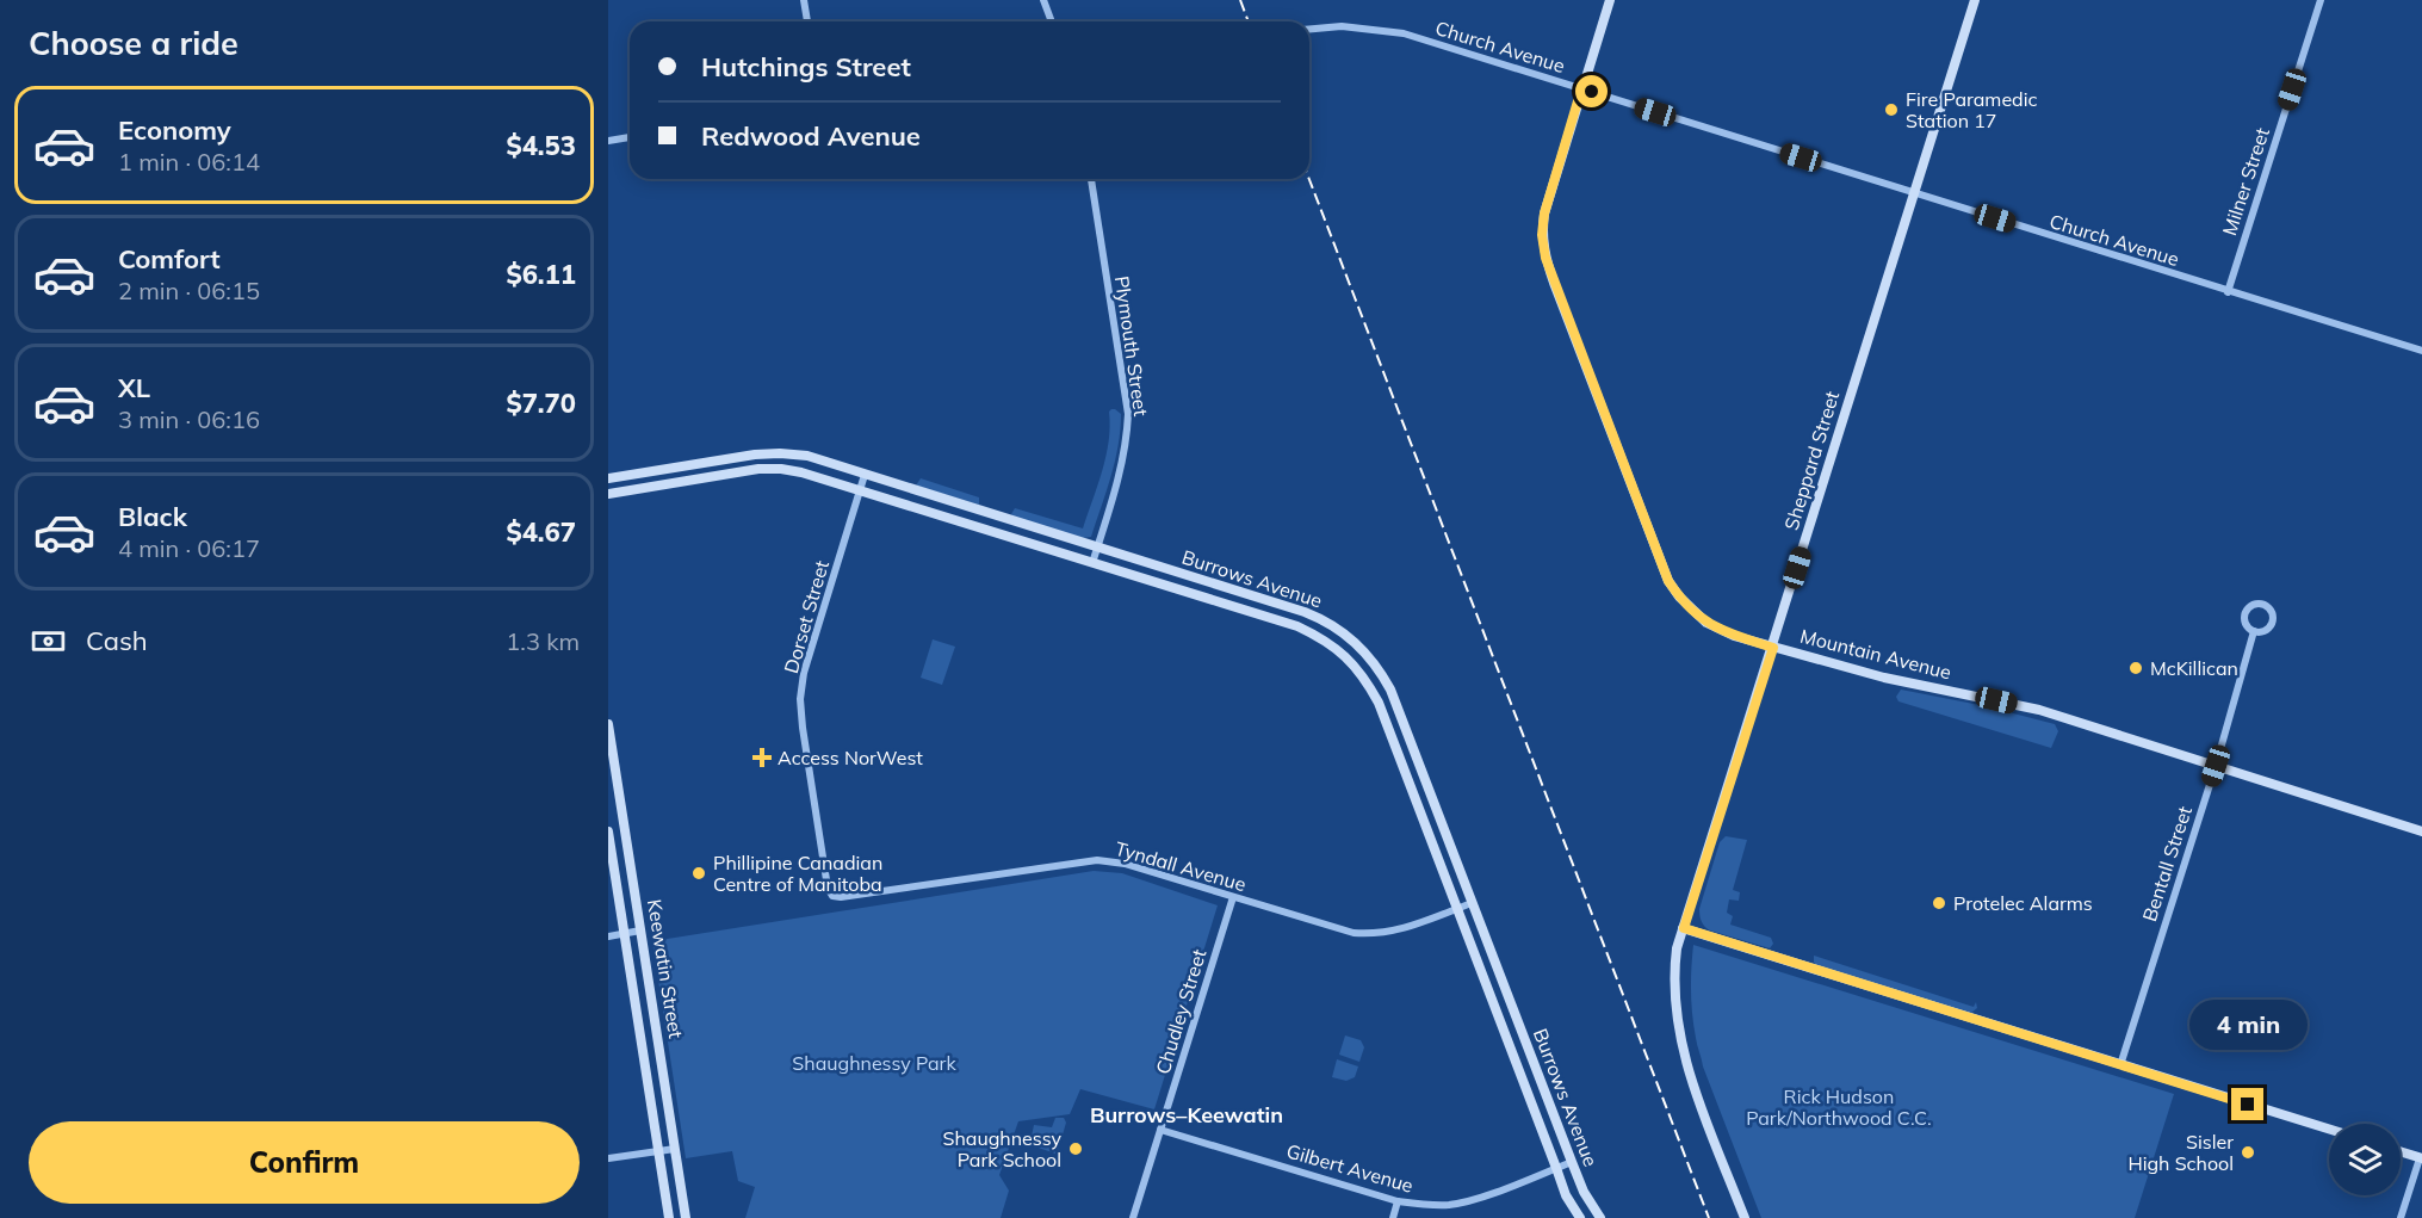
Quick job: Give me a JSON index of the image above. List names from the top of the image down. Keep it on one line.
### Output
{"streets":{"street":["Church Avenue","Milner Street","Plymouth Street","Sheppard Street","Burrows Avenue","Dorset Street","Mountain Avenue","Bentall Street","Tyndall Avenue","Keewatin Street","Chudley Street","Gilbert Avenue"]},"crossings":[["Church Avenue","Milner Street"],["Church Avenue","Sheppard Street"],["Church Avenue","Mountain Avenue"],["Plymouth Street","Burrows Avenue"],["Sheppard Street","Mountain Avenue"],["Burrows Avenue","Dorset Street"],["Burrows Avenue","Tyndall Avenue"],["Burrows Avenue","Gilbert Avenue"],["Dorset Street","Tyndall Avenue"],["Mountain Avenue","Bentall Street"],["Tyndall Avenue","Chudley Street"],["Chudley Street","Gilbert Avenue"]],"districts":["Burrows–Keewatin"],"parks":["Shaughnessy Park","Rick Hudson Park/Northwood C.C."],"places":{"other":["Fire Paramedic Station 17","McKillican","Phillipine Canadian Centre of Manitoba","Protelec Alarms","Shaughnessy Park School","Sisler High School"],"health":["Access NorWest"]},"page":{"heading":"Choose a ride","banner":["Hutchings Street","Redwood Avenue"],"list":[{"name":"Economy","note":"1 min · 06:14","value":"$4.53"},{"name":"Comfort","note":"2 min · 06:15","value":"$6.11"},{"name":"XL","note":"3 min · 06:16","value":"$7.70"},{"name":"Black","note":"4 min · 06:17","value":"$4.67"}],"pay":["Cash","1.3 km"],"bubble":"4 min","buttons":"Confirm"}}
